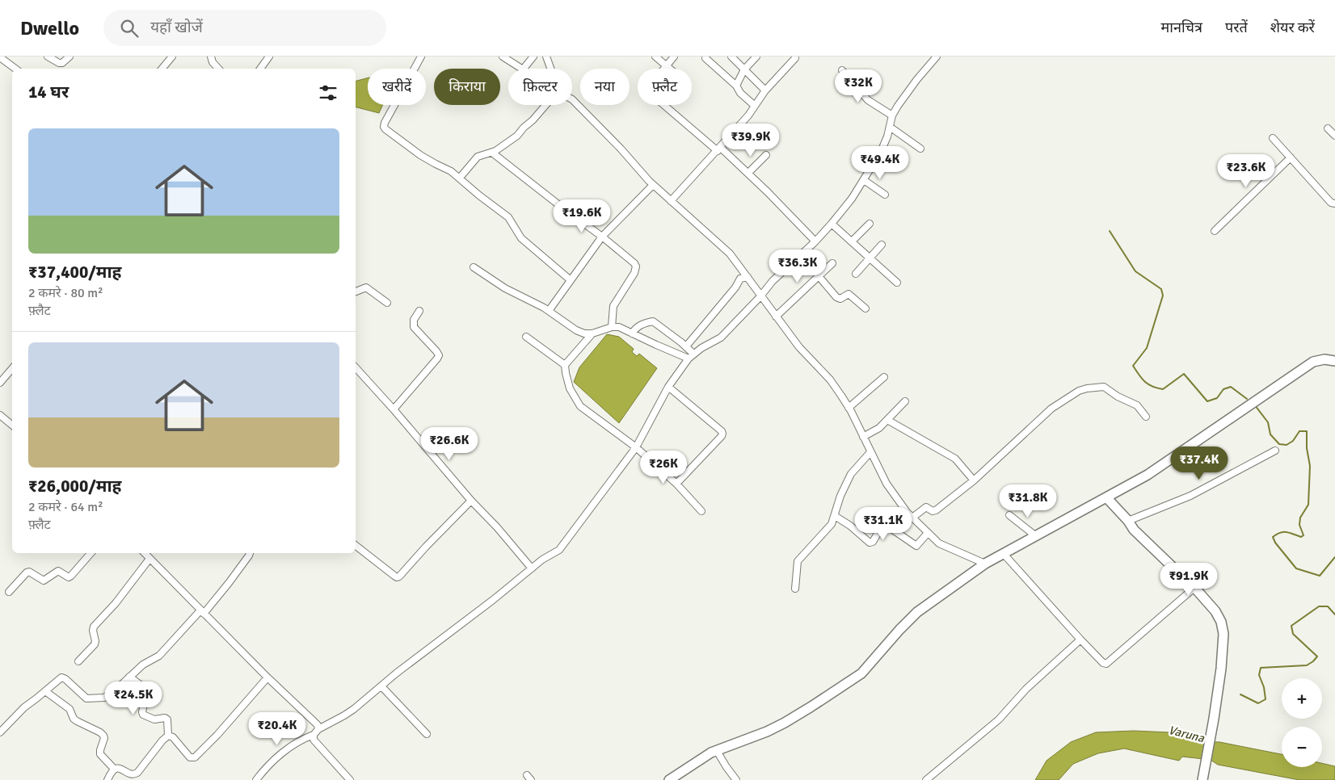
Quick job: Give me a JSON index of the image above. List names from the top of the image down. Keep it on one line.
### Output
{"water":["Varuna"],"page":{"header":"Dwello","search":"यहाँ खोजें","nav":["मानचित्र","परतें","शेयर करें"],"chip":["खरीदें","किराया","फ़िल्टर","नया","फ़्लैट"],"heading":"14 घर","price":["₹32K","₹39.9K","₹49.4K","₹23.6K","₹19.6K","₹36.3K","₹26.6K","₹37.4K","₹26K","₹31.8K","₹31.1K","₹91.9K","₹24.5K","₹20.4K"],"list":[{"name":"₹37,400/माह","note":"2 कमरे · 80 m² · फ़्लैट"},{"name":"₹26,000/माह","note":"2 कमरे · 64 m² · फ़्लैट"}],"map_buttons":["+","−"]}}
